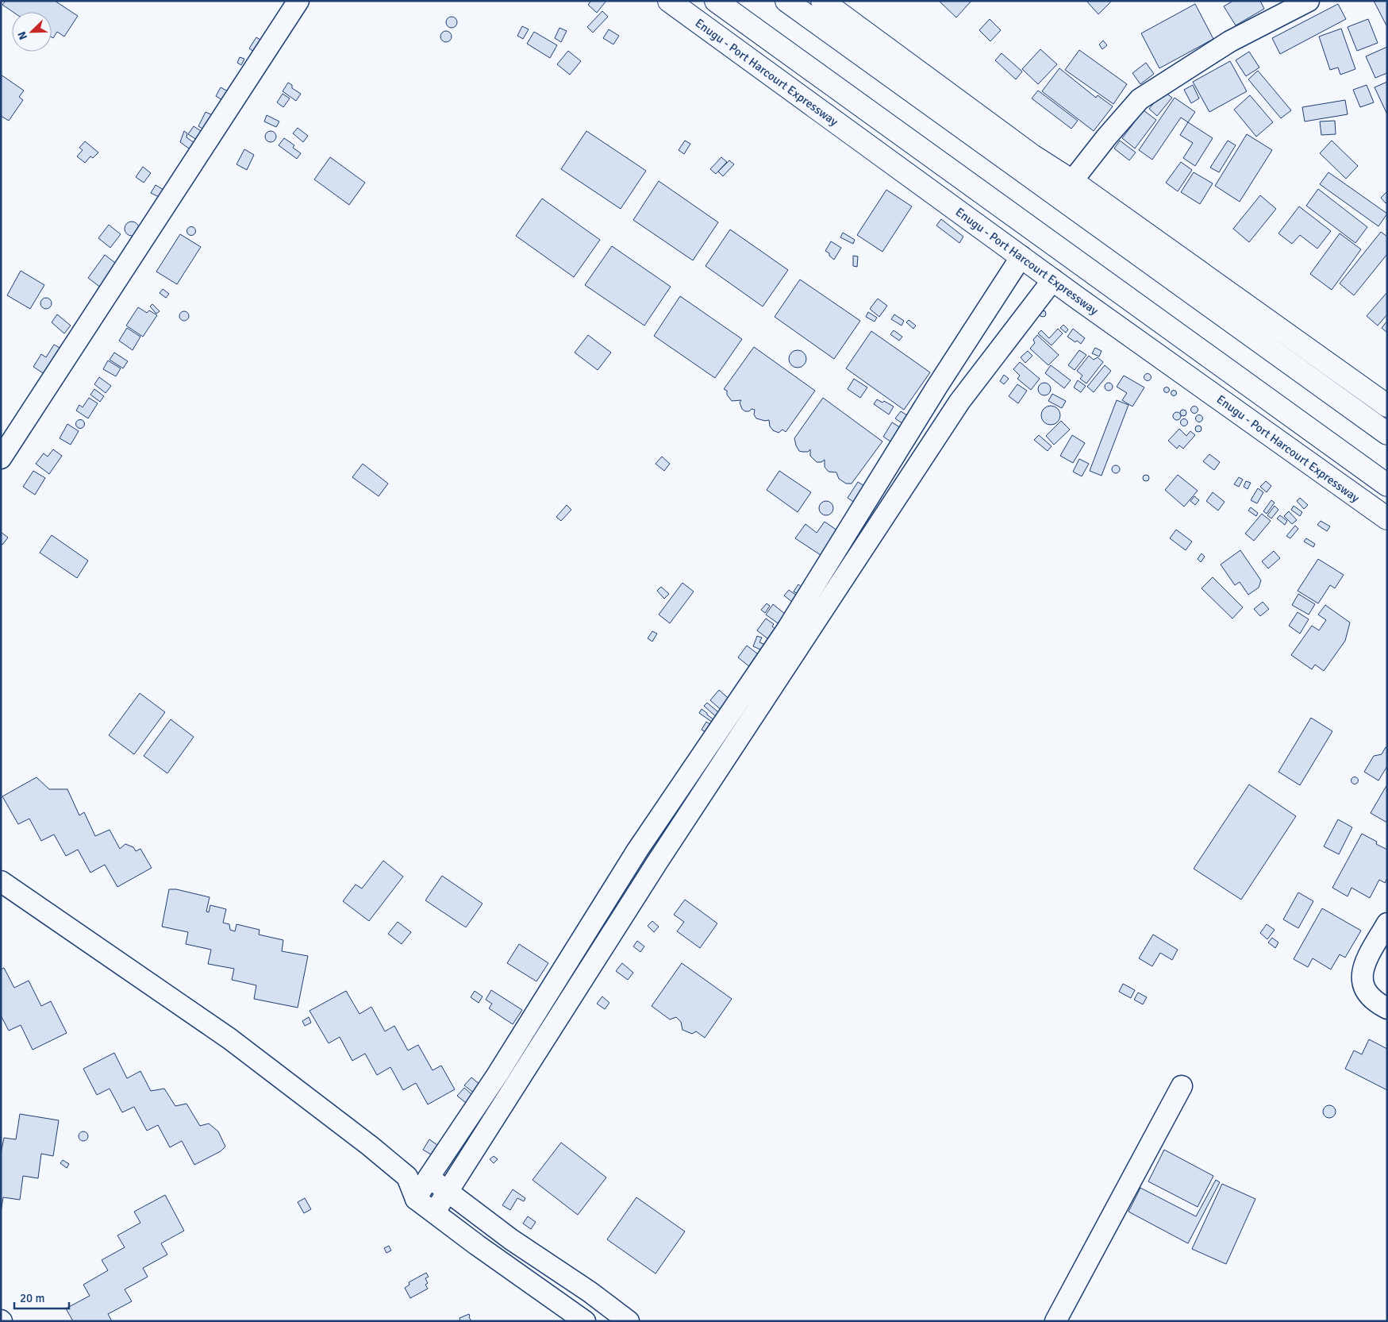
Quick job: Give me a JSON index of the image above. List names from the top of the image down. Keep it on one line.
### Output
{"streets":{"main road":["Enugu - Port Harcourt Expressway"]},"scale_bar":"20 m","north":"bottom left"}
